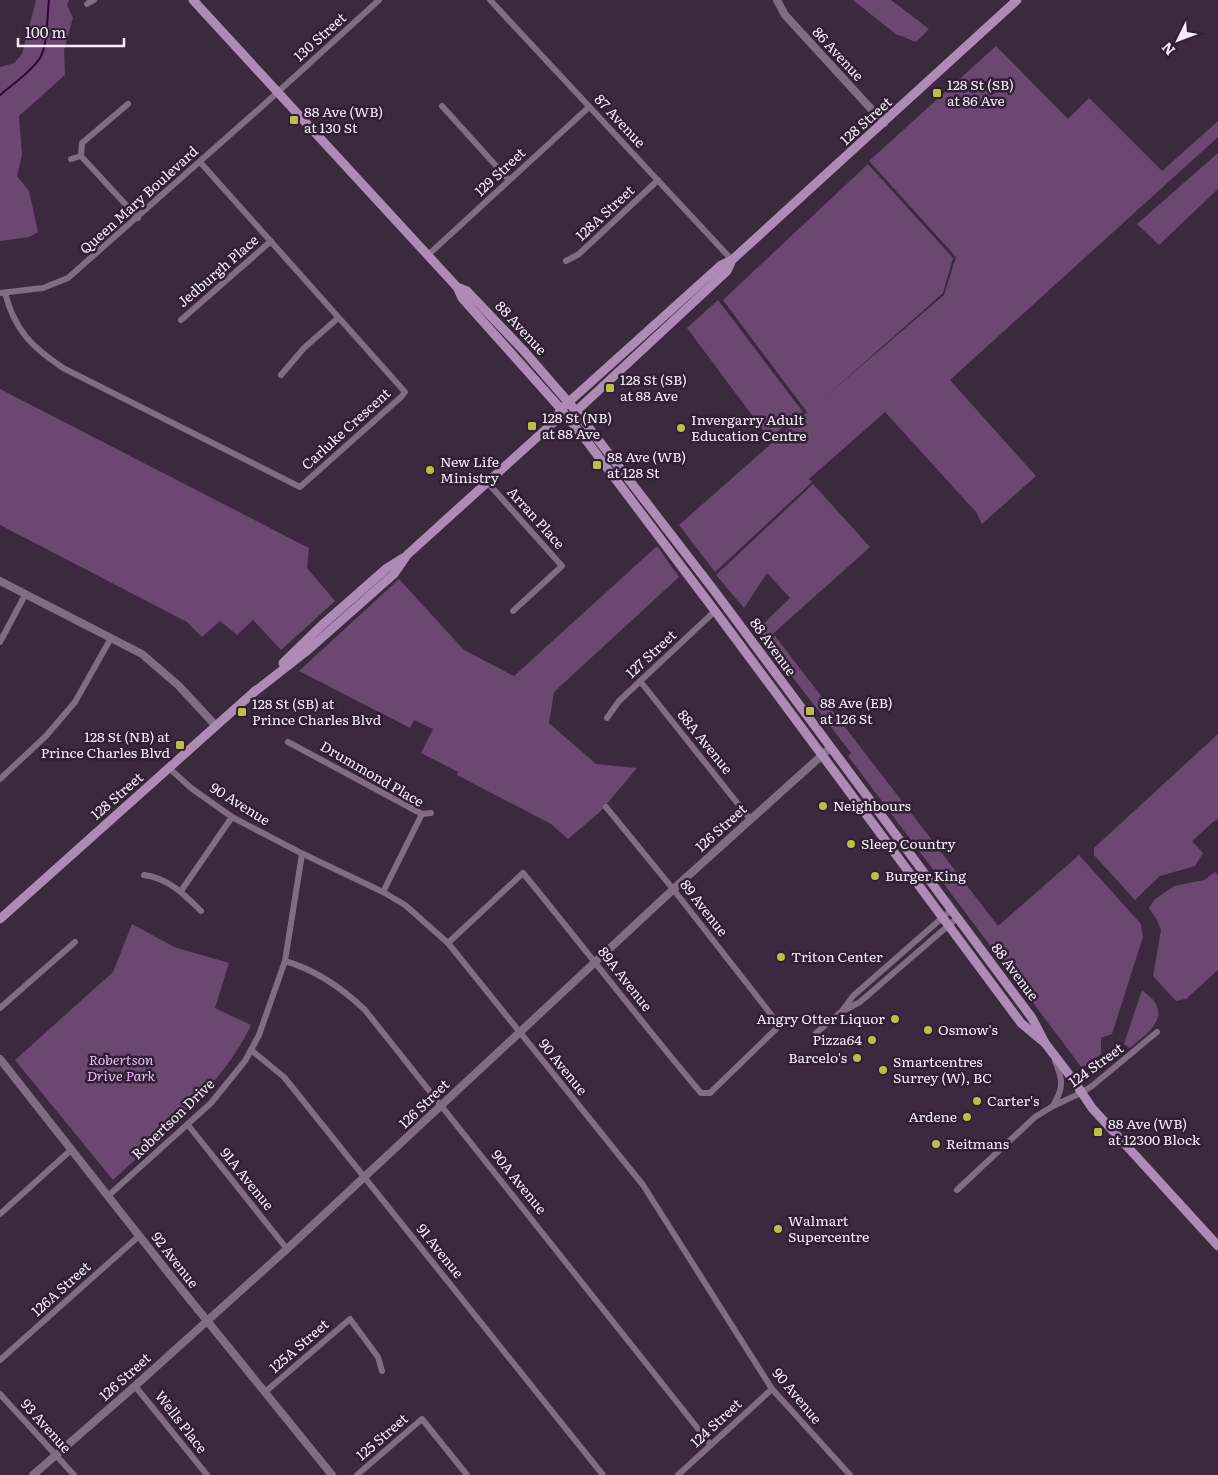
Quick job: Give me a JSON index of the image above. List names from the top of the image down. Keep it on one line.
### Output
{"streets":{"main road":["128 Street","88 Avenue"],"street":["130 Street","86 Avenue","87 Avenue","129 Street","Queen Mary Boulevard","128A Street","Jedburgh Place","Carluke Crescent","Arran Place","127 Street","88A Avenue","Drummond Place","90 Avenue","126 Street","89 Avenue","89A Avenue","124 Street","Robertson Drive","91A Avenue","90A Avenue","91 Avenue","92 Avenue","126A Street","125A Street","Wells Place","93 Avenue","125 Street"]},"crossings":[["130 Street","Queen Mary Boulevard"],["130 Street","88 Avenue"],["86 Avenue","128 Street"],["87 Avenue","128 Street"],["87 Avenue","129 Street"],["87 Avenue","128A Street"],["128 Street","88 Avenue"],["128 Street","Arran Place"],["128 Street","90 Avenue"],["129 Street","88 Avenue"],["Queen Mary Boulevard","88 Avenue"],["Queen Mary Boulevard","Carluke Crescent"],["Jedburgh Place","Carluke Crescent"],["88 Avenue","127 Street"],["88 Avenue","126 Street"],["88 Avenue","124 Street"],["127 Street","88A Avenue"],["88A Avenue","126 Street"],["Drummond Place","90 Avenue"],["90 Avenue","126 Street"],["90 Avenue","89A Avenue"],["90 Avenue","124 Street"],["90 Avenue","Robertson Drive"],["126 Street","89 Avenue"],["126 Street","89A Avenue"],["126 Street","91A Avenue"],["126 Street","90A Avenue"],["126 Street","91 Avenue"],["126 Street","92 Avenue"],["126 Street","Wells Place"],["126 Street","93 Avenue"],["89 Avenue","89A Avenue"],["124 Street","90A Avenue"],["Robertson Drive","91A Avenue"],["Robertson Drive","90A Avenue"],["Robertson Drive","91 Avenue"],["Robertson Drive","92 Avenue"],["92 Avenue","126A Street"],["92 Avenue","125A Street"]],"parks":["Robertson Drive Park"],"places":{"transit":["128 St (SB) at 86 Ave","88 Ave (WB) at 130 St","128 St (SB) at 88 Ave","128 St (NB) at 88 Ave","88 Ave (WB) at 128 St","88 Ave (EB) at 126 St","128 St (SB) at Prince Charles Blvd","128 St (NB) at Prince Charles Blvd","88 Ave (WB) at 12300 Block"],"other":["Invergarry Adult Education Centre","New Life Ministry","Neighbours","Sleep Country","Burger King","Triton Center","Angry Otter Liquor","Osmow's","Pizza64","Barcelo's","Smartcentres Surrey (W), BC","Carter's","Ardene","Reitmans","Walmart Supercentre"]},"scale_bar":"100 m","north":"bottom left"}
